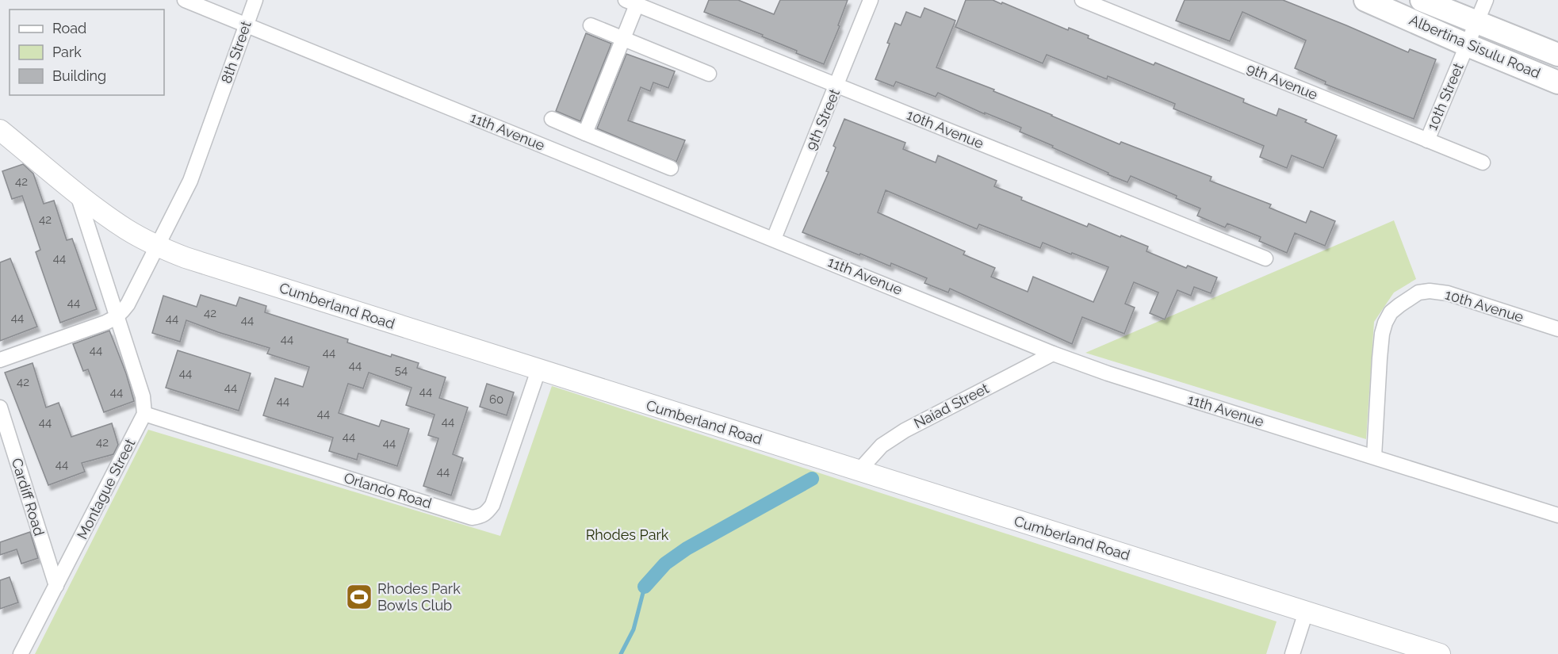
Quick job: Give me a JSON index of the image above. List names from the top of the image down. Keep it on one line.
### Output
{"streets":{"main road":["Albertina Sisulu Road"],"street":["8th Street","9th Avenue","10th Street","9th Street","10th Avenue","11th Avenue","Cumberland Road","Naiad Street","Montague Street","Orlando Road","Cardiff Road"]},"crossings":[["Albertina Sisulu Road","10th Street"],["8th Street","11th Avenue"],["8th Street","Cumberland Road"],["9th Avenue","10th Street"],["9th Street","10th Avenue"],["9th Street","11th Avenue"],["10th Avenue","11th Avenue"],["11th Avenue","Naiad Street"],["Cumberland Road","Naiad Street"],["Cumberland Road","Orlando Road"],["Montague Street","Orlando Road"],["Montague Street","Cardiff Road"]],"parks":["Rhodes Park"],"places":{"sports":["Rhodes Park Bowls Club"]},"house_numbers":["42","42","44","44","42","44","44","44","44","44","44","44","54","44","42","44","44","44","60","44","44","44","44","44","42","44","44","44"],"legend":["Road","Park","Building"]}
